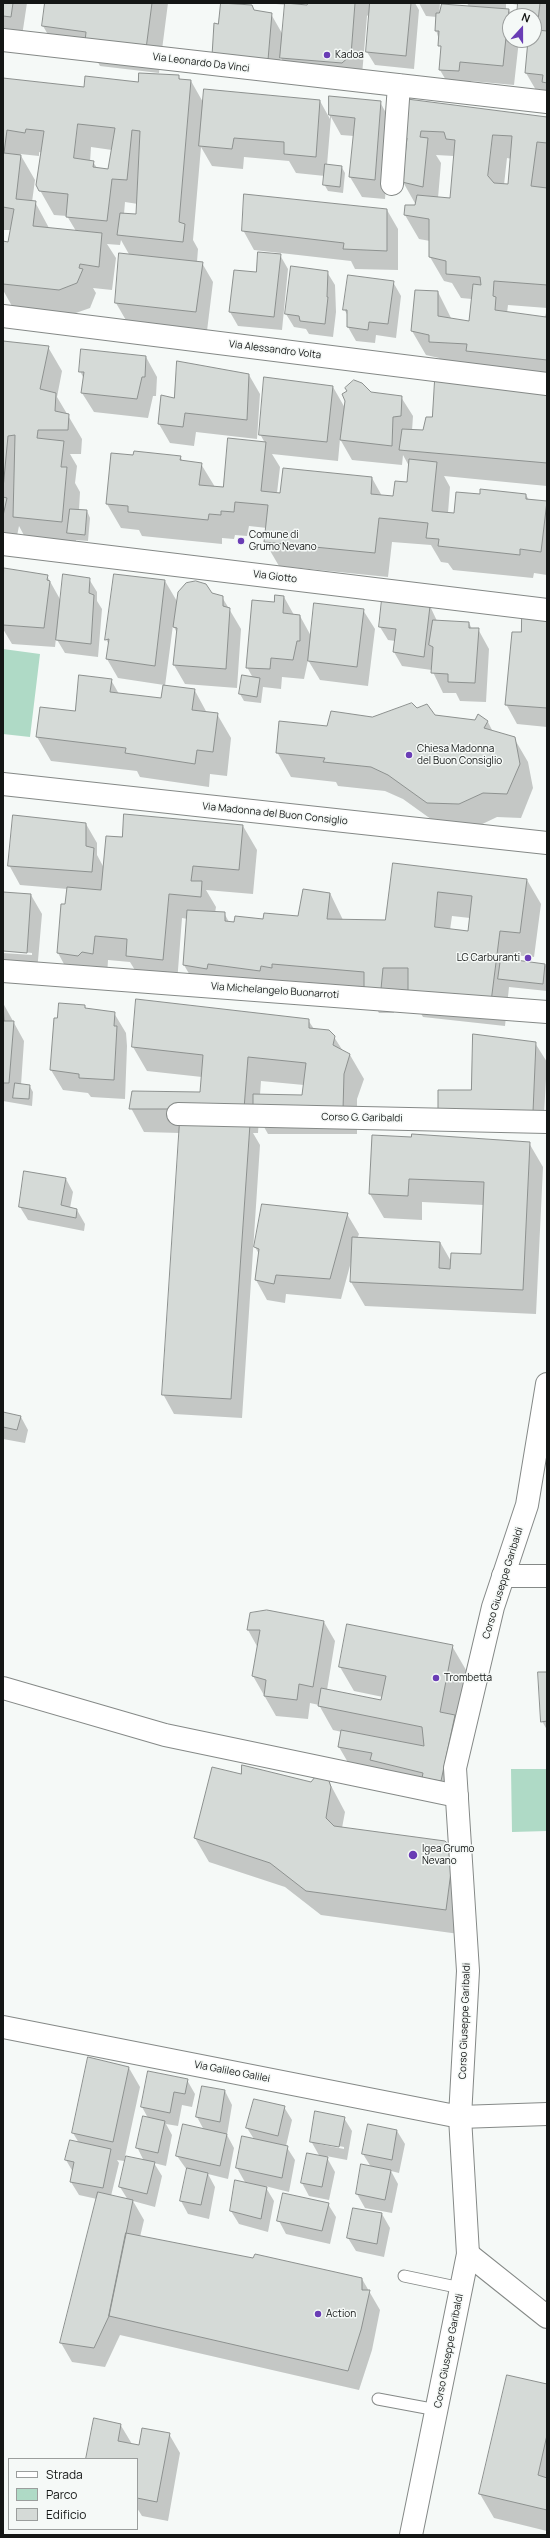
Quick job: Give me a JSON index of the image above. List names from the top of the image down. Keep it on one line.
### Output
{"streets":{"street":["Via Leonardo Da Vinci","Via Alessandro Volta","Via Giotto","Via Madonna del Buon Consiglio","Via Michelangelo Buonarroti","Corso G. Garibaldi","Corso Giuseppe Garibaldi","Via Galileo Galilei"]},"crossings":[["Corso Giuseppe Garibaldi","Via Galileo Galilei"]],"places":["Kadoa","Comune di Grumo Nevano","Chiesa Madonna del Buon Consiglio","LG Carburanti","Trombetta","Igea Grumo Nevano","Action"],"legend":["Strada","Parco","Edificio"],"north":"top"}
